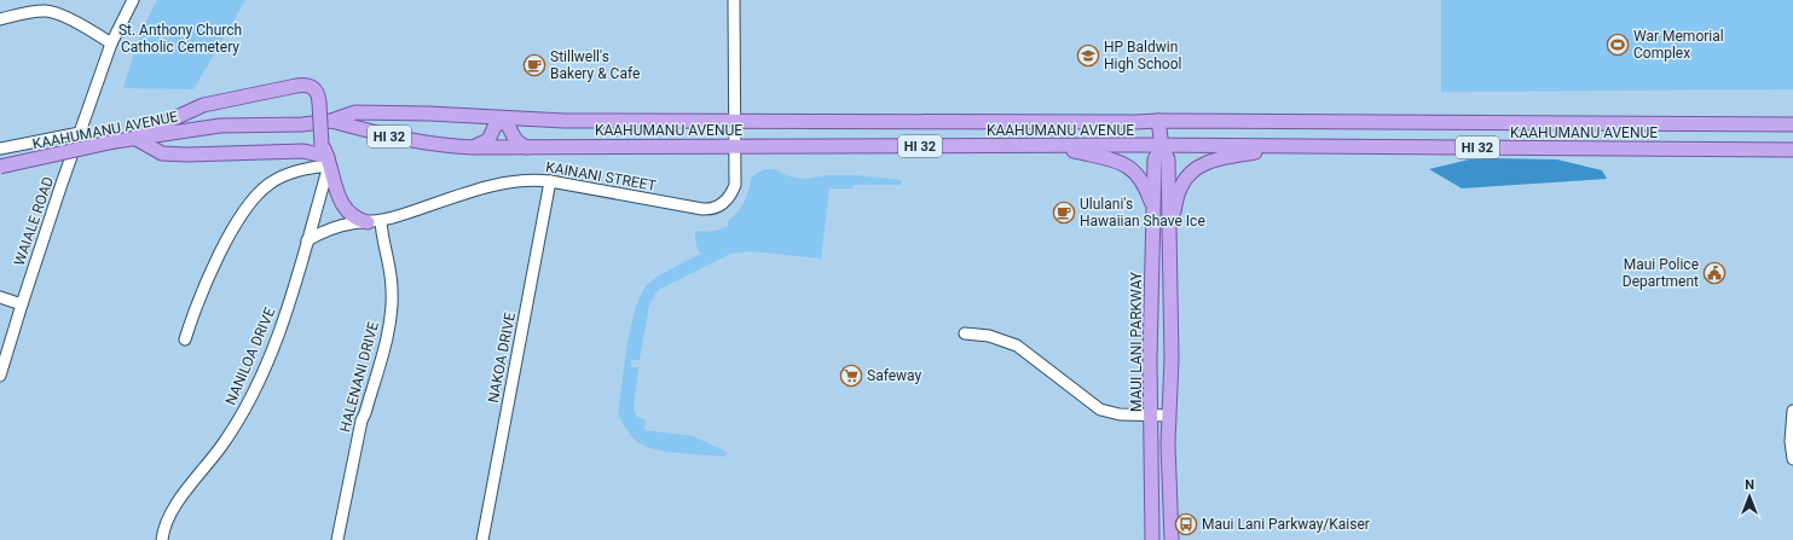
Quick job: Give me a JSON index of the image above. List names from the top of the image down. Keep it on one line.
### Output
{"streets":{"main road":["KAAHUMANU AVENUE","HI 32","MAUI LANI PARKWAY"],"street":["KAINANI STREET","WAIALE ROAD","NANILOA DRIVE","NAKOA DRIVE","HALENANI DRIVE"]},"crossings":[["KAAHUMANU AVENUE","KAINANI STREET"],["KAAHUMANU AVENUE","MAUI LANI PARKWAY"],["KAINANI STREET","NANILOA DRIVE"],["KAINANI STREET","NAKOA DRIVE"],["KAINANI STREET","HALENANI DRIVE"]],"parks":["St. Anthony Church Catholic Cemetery"],"places":{"sports":["War Memorial Complex"],"school or university":["HP Baldwin High School"],"cafe":["Stillwell's Bakery & Cafe","Ululani's Hawaiian Shave Ice"],"public building":["Maui Police Department"],"supermarket":["Safeway"],"bus stop":["Maui Lani Parkway/Kaiser"]},"north":"top"}
